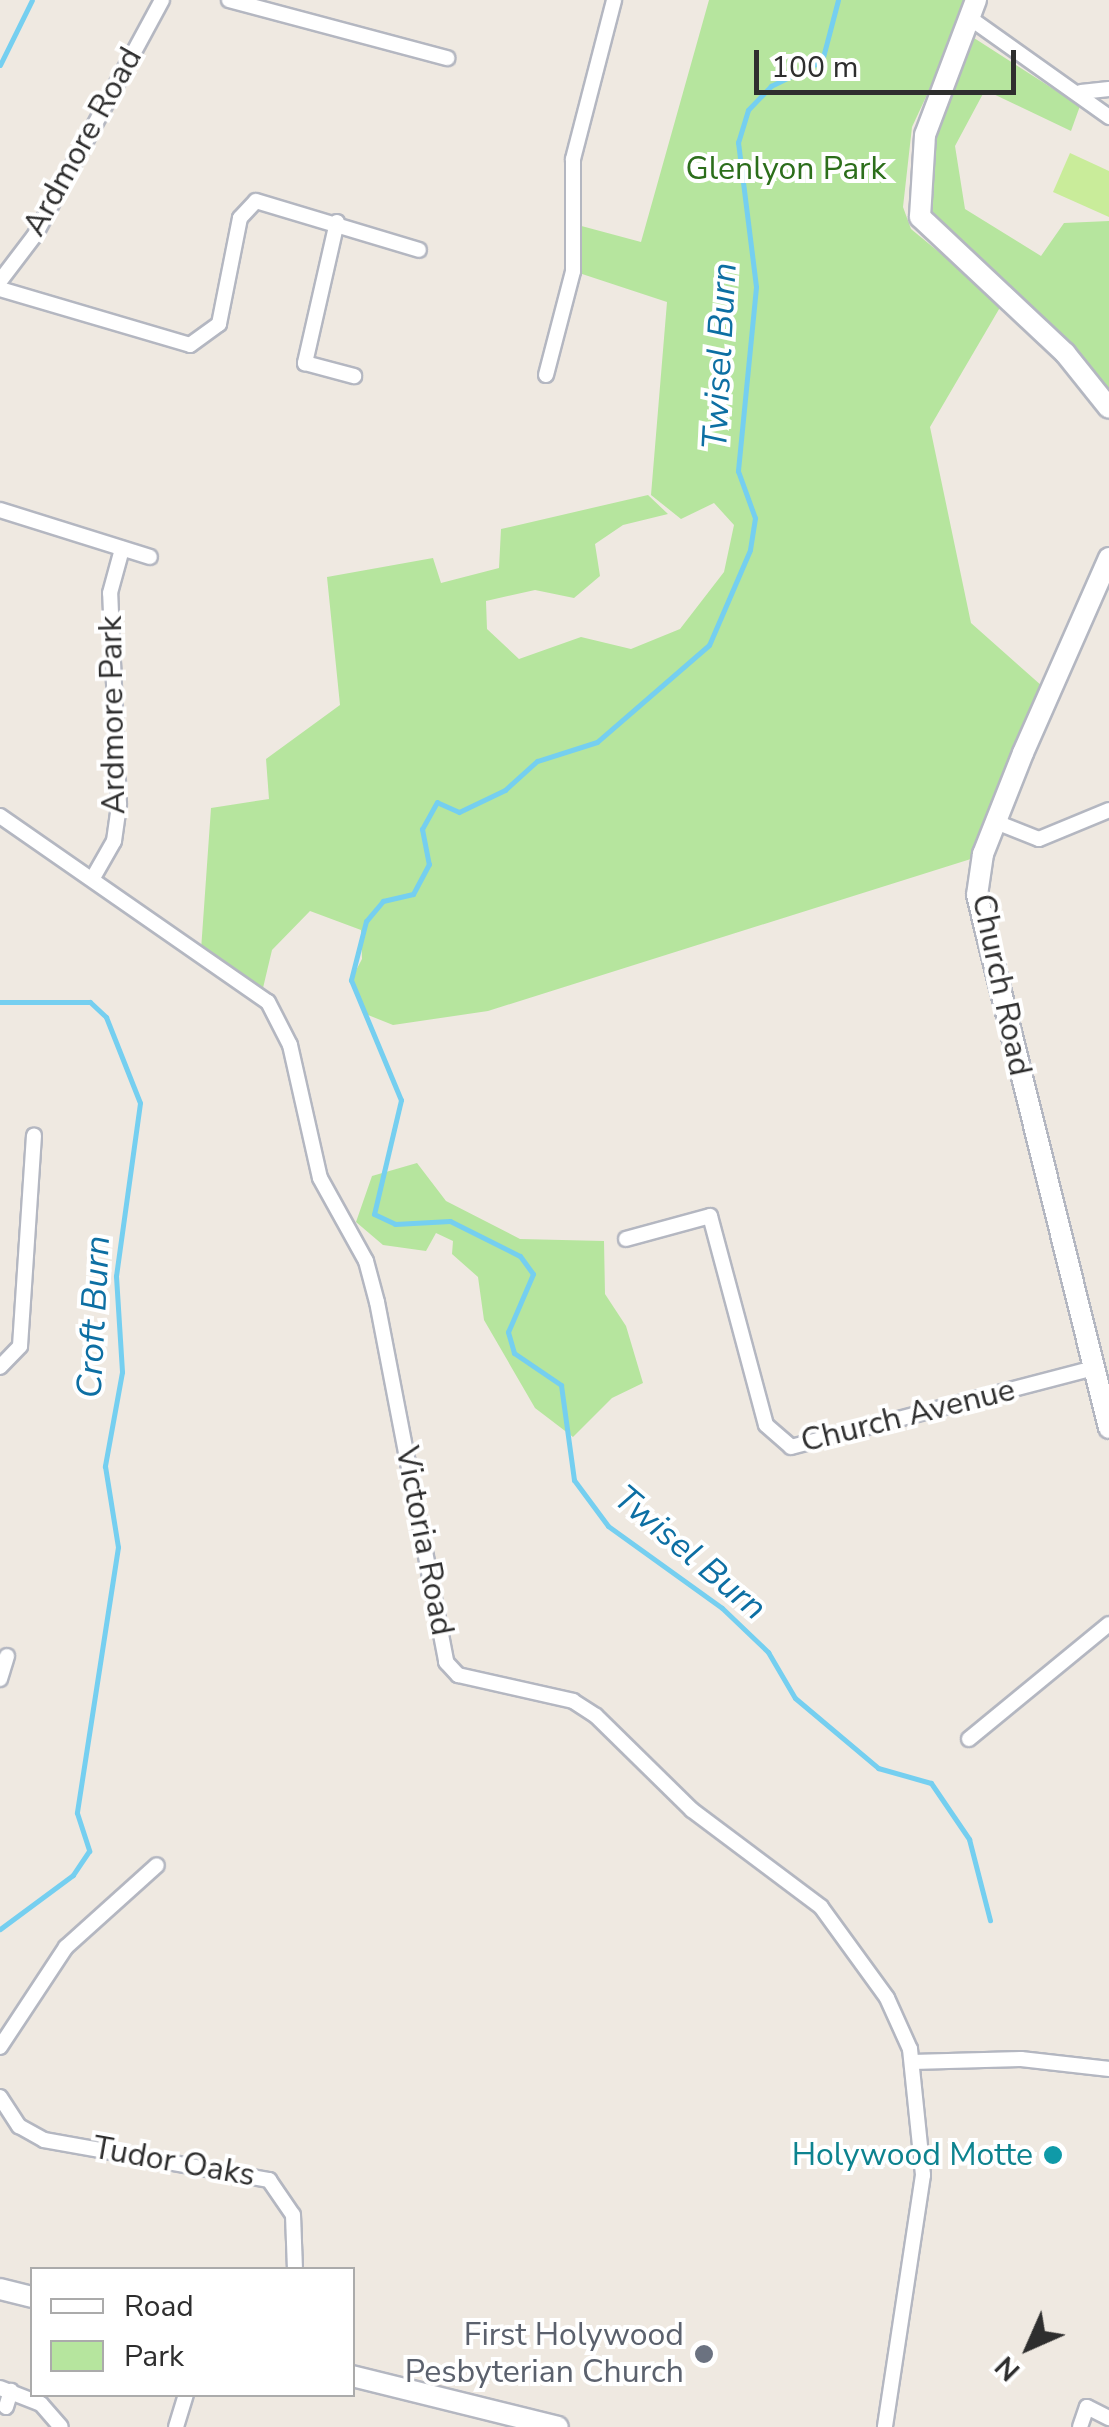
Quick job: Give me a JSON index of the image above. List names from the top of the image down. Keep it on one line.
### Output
{"streets":{"street":["Ardmore Road","Ardmore Park","Church Road","Church Avenue","Victoria Road","Tudor Oaks"]},"crossings":[["Ardmore Park","Victoria Road"],["Church Road","Church Avenue"]],"water":["Twisel Burn","Croft Burn"],"parks":["Glenlyon Park"],"places":["Holywood Motte","First Holywood Pesbyterian Church"],"legend":["Road","Park"],"scale_bar":"100 m","north":"bottom left"}
